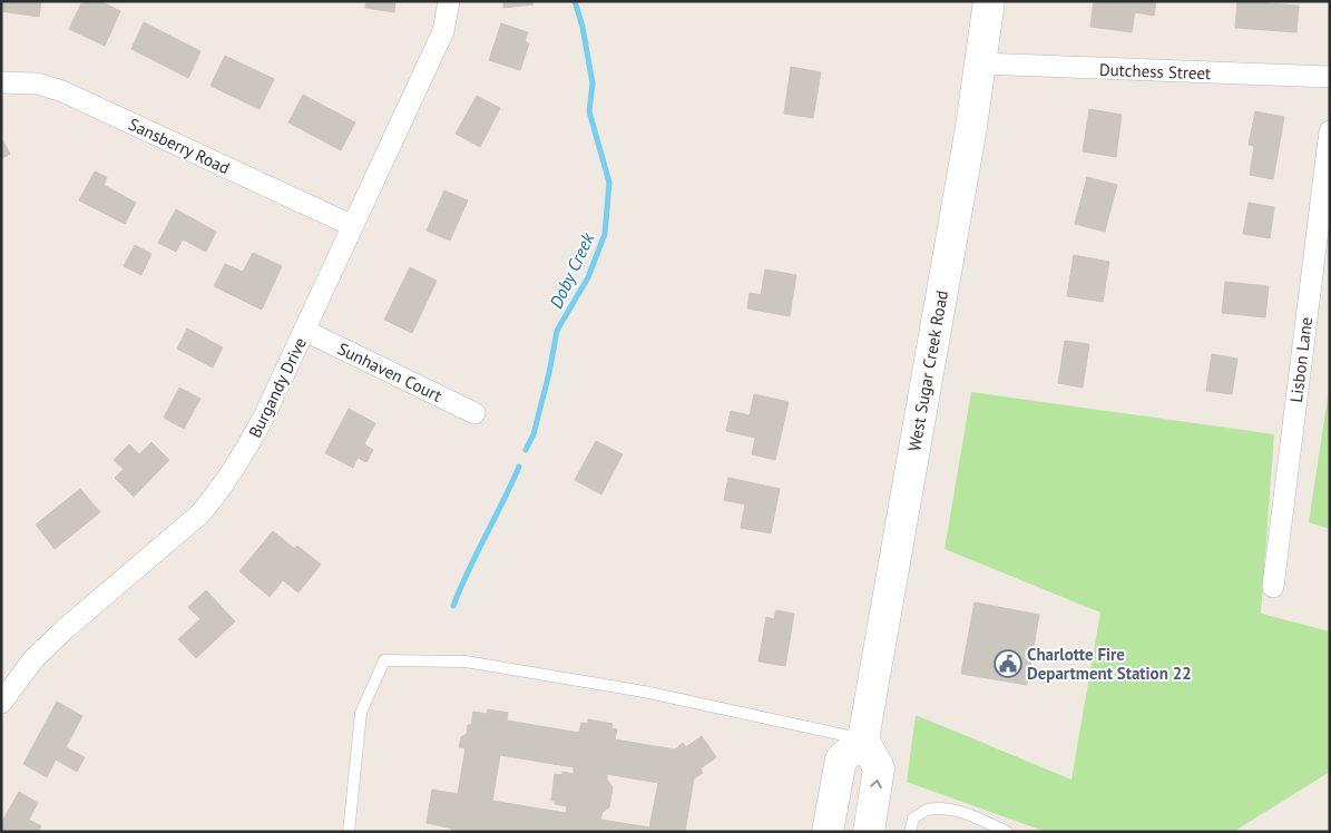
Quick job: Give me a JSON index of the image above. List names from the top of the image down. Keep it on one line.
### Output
{"streets":{"main road":["West Sugar Creek Road"],"street":["Dutchess Street","Sansberry Road","Lisbon Lane","Sunhaven Court","Burgandy Drive"]},"crossings":[["Dutchess Street","West Sugar Creek Road"],["Sansberry Road","Burgandy Drive"],["Sunhaven Court","Burgandy Drive"]],"water":["Doby Creek"],"places":{"public building":["Charlotte Fire Department Station 22"]}}
